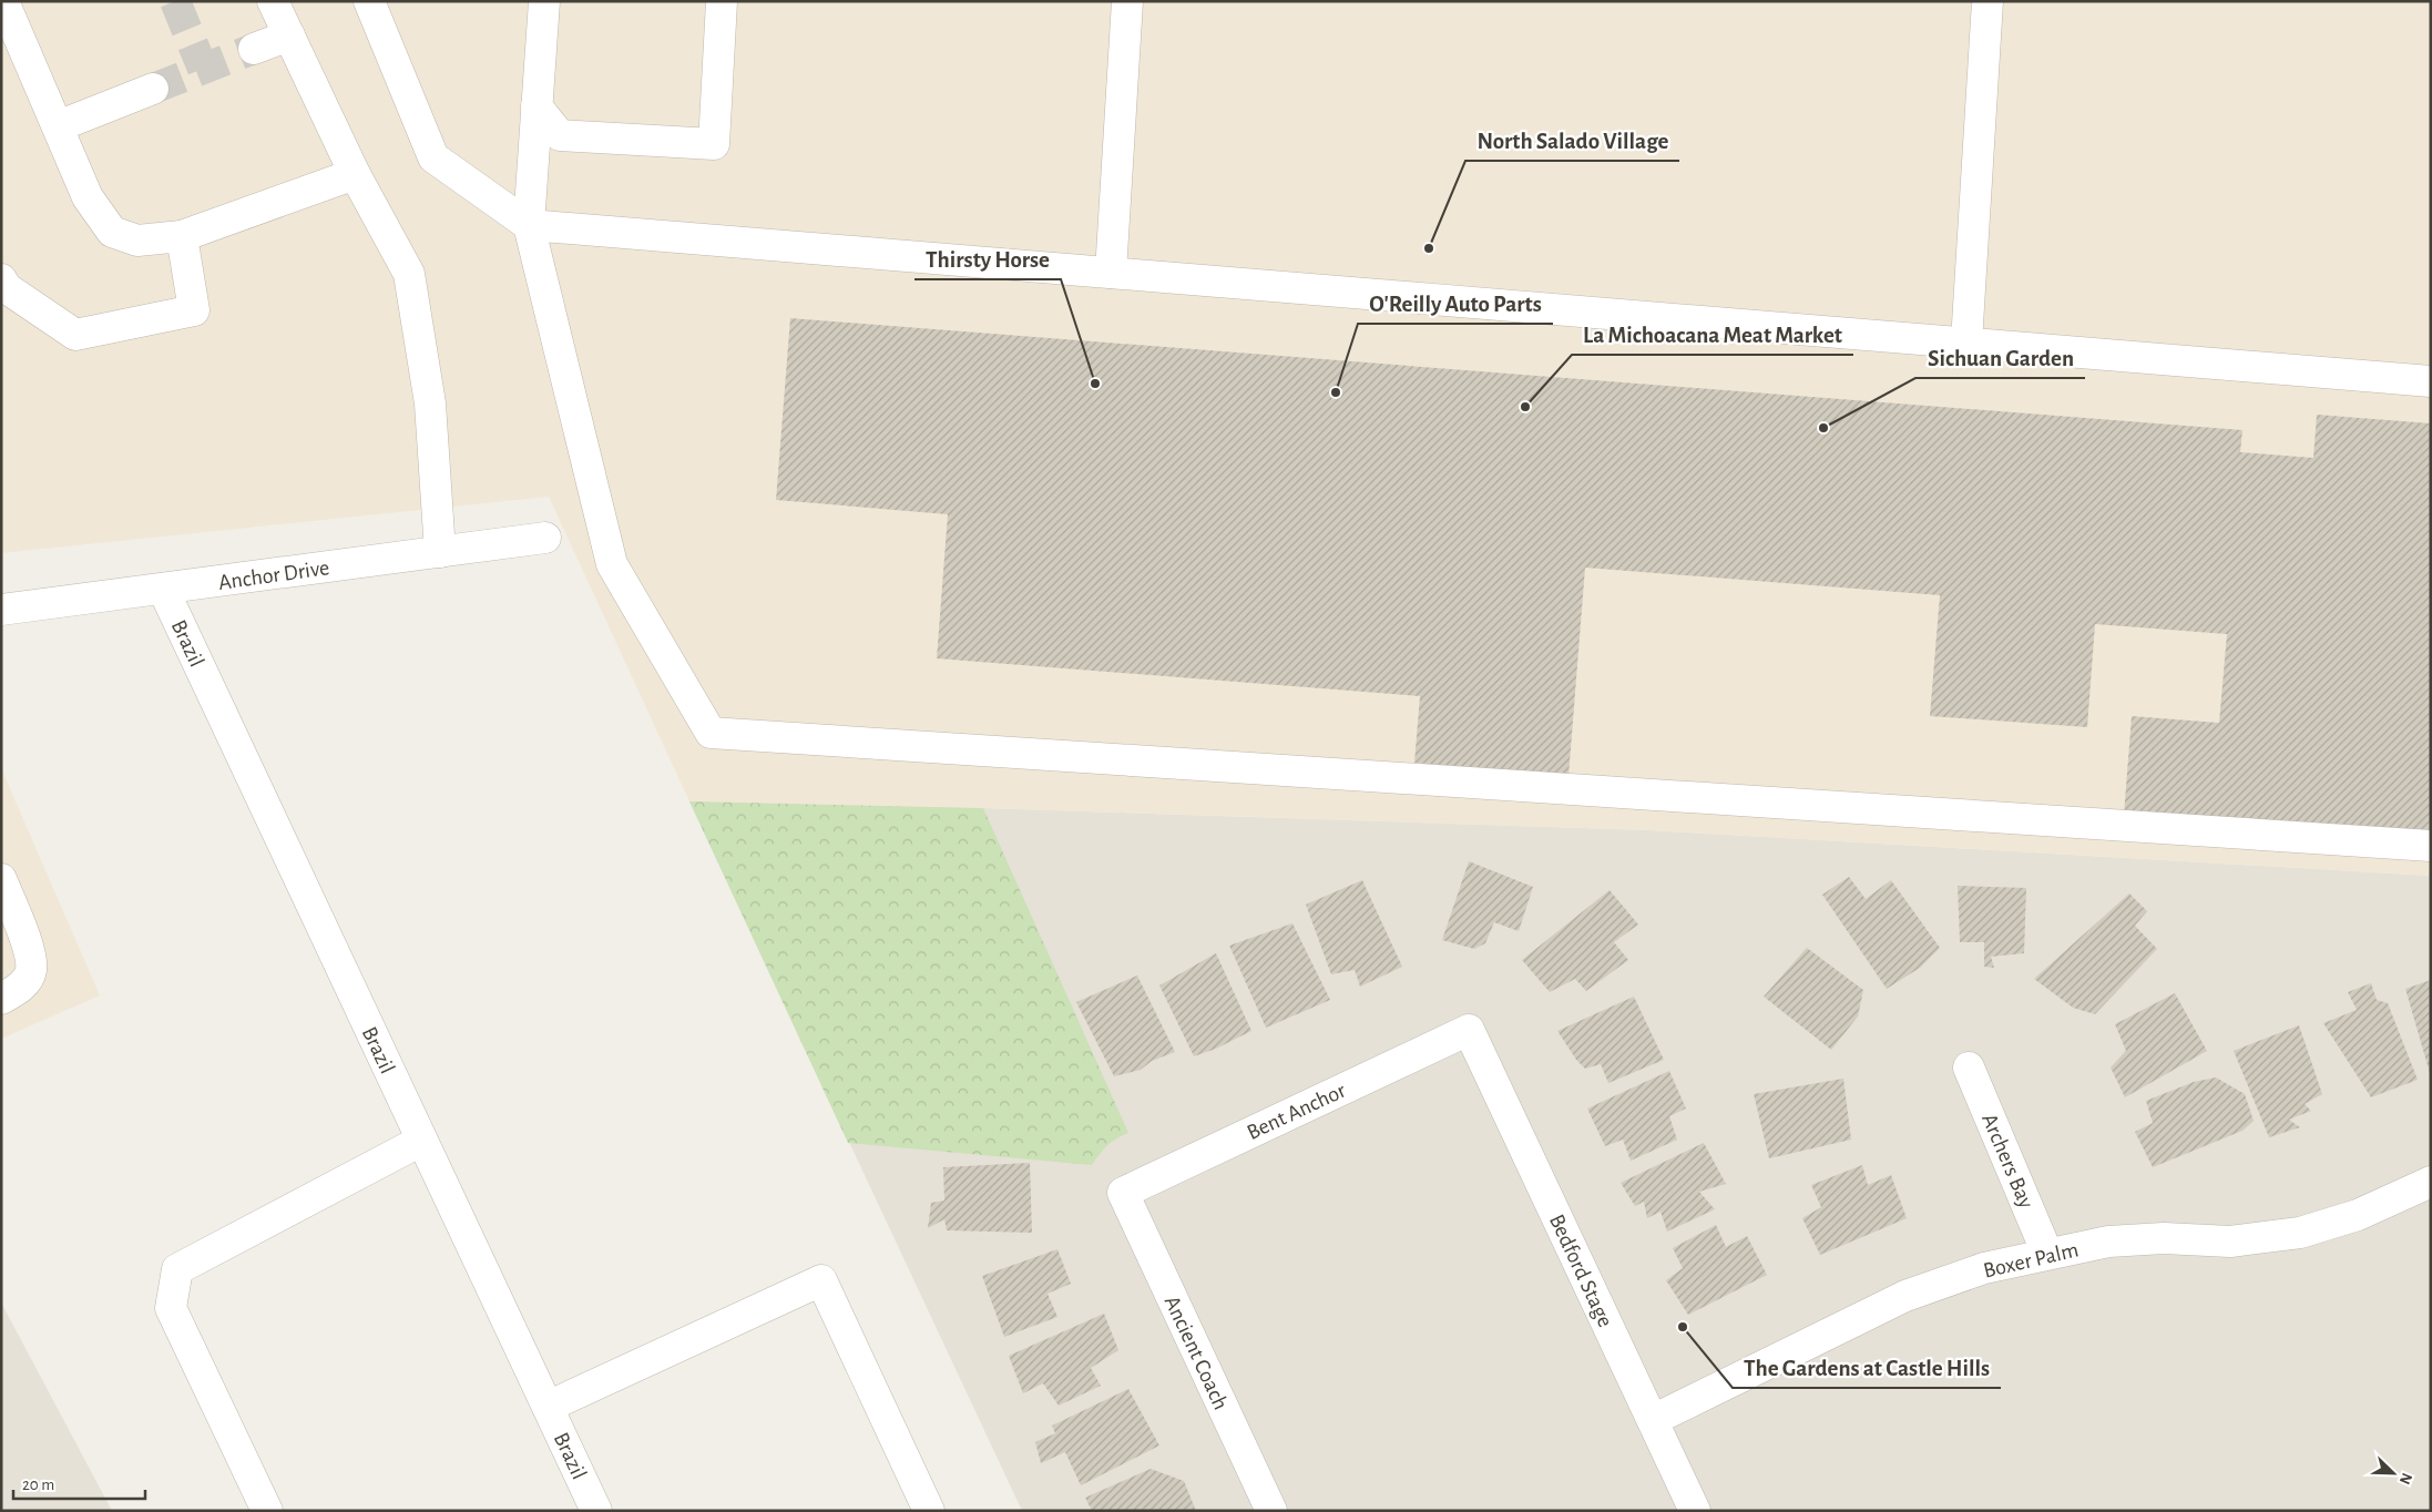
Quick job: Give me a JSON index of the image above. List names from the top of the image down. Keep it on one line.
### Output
{"streets":{"street":["Anchor Drive","Brazil","Bent Anchor","Archers Bay","Boxer Palm","Bedford Stage","Ancient Coach"]},"crossings":[["Anchor Drive","Brazil"],["Bent Anchor","Bedford Stage"],["Bent Anchor","Ancient Coach"],["Archers Bay","Boxer Palm"],["Boxer Palm","Bedford Stage"]],"places":["North Salado Village","Thirsty Horse","O'Reilly Auto Parts","La Michoacana Meat Market","Sichuan Garden","The Gardens at Castle Hills"],"scale_bar":"20 m","north":"bottom right"}
